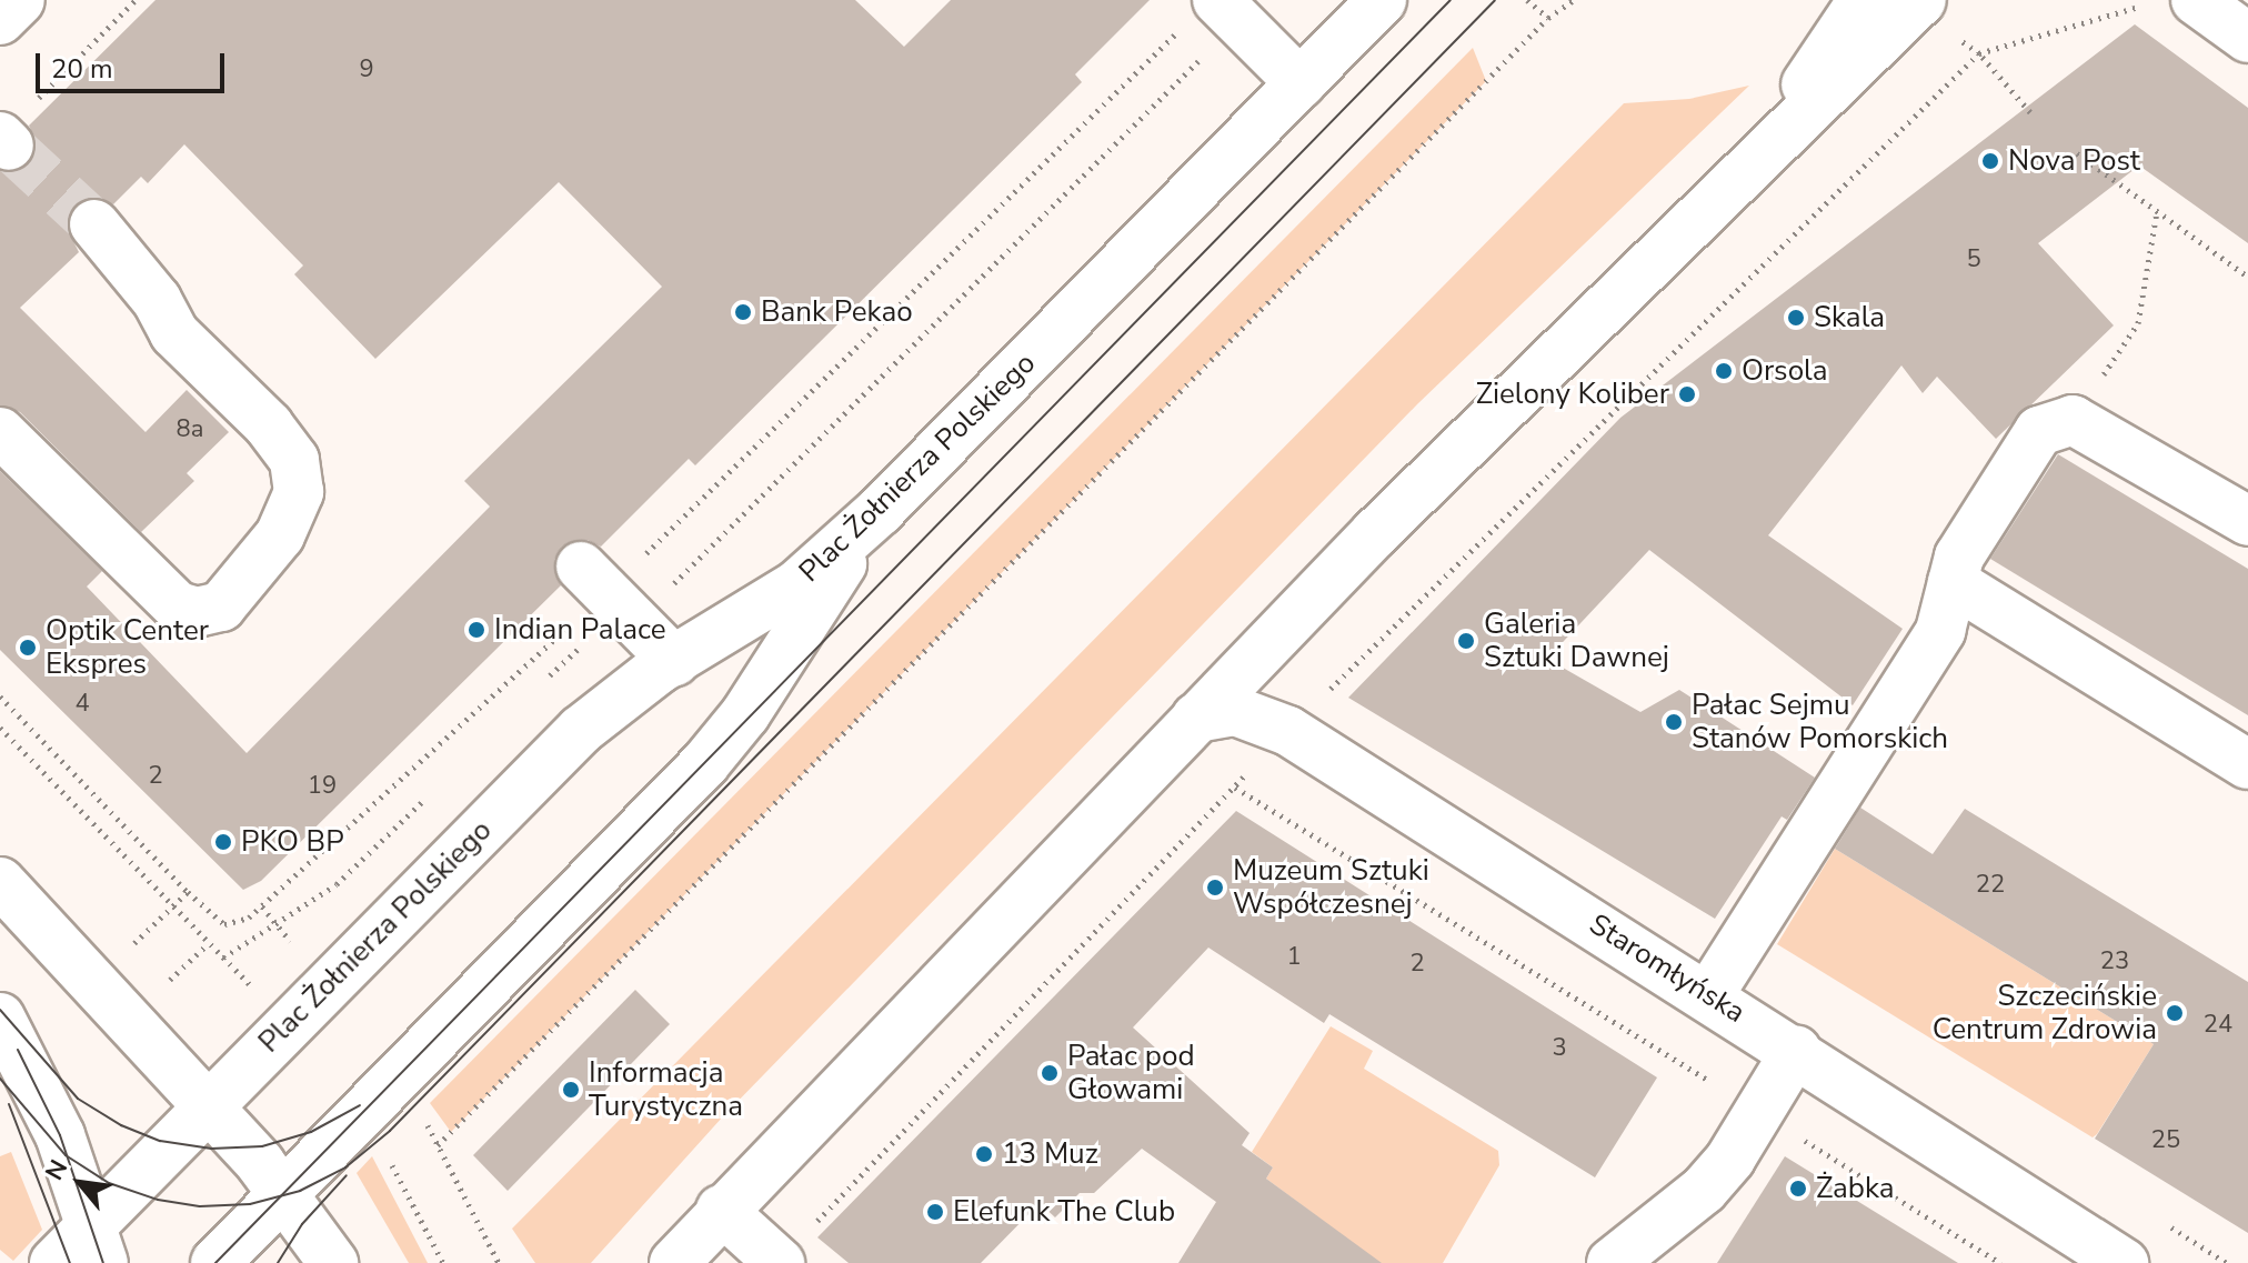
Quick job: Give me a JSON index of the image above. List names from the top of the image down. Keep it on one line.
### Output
{"streets":{"street":["Plac Żołnierza Polskiego","Staromłyńska"]},"places":["Nova Post","Bank Pekao","Skala","Orsola","Zielony Koliber","Indian Palace","Galeria Sztuki Dawnej","Optik Center Ekspres","Pałac Sejmu Stanów Pomorskich","PKO BP","Muzeum Sztuki Współczesnej","Szczecińskie Centrum Zdrowia","Pałac pod Głowami","Informacja Turystyczna","13 Muz","Żabka","Elefunk The Club"],"house_numbers":["9","5","8a","4","2","19","22","1","23","2","24","3","25"],"scale_bar":"20 m","north":"top left"}
